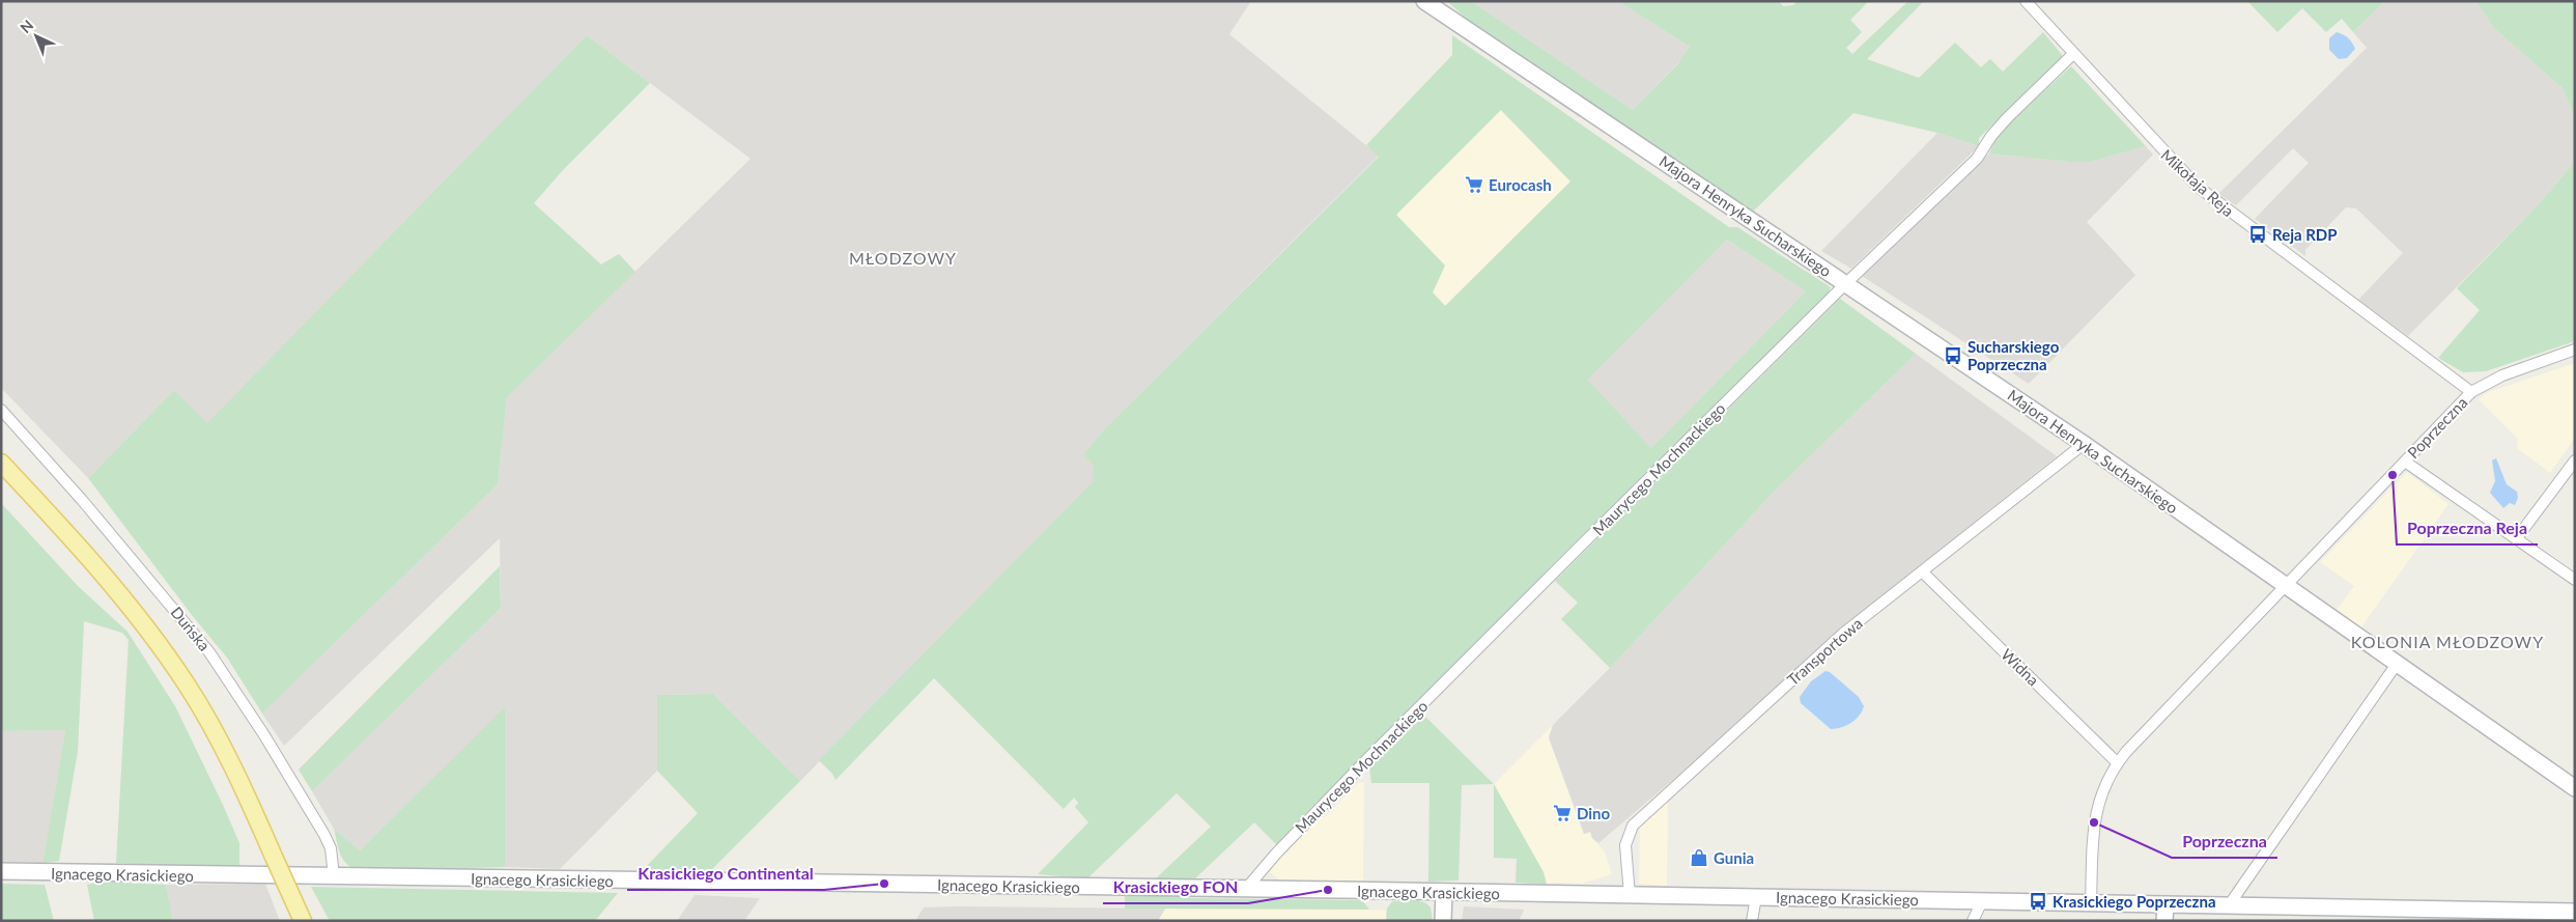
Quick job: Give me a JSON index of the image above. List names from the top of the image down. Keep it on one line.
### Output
{"streets":{"street":["Mikołaja Reja","Majora Henryka Sucharskiego","Poprzeczna","Maurycego Mochnackiego","Duńska","Transportowa","Widna","Ignacego Krasickiego"]},"crossings":[["Mikołaja Reja","Poprzeczna"],["Mikołaja Reja","Maurycego Mochnackiego"],["Majora Henryka Sucharskiego","Poprzeczna"],["Majora Henryka Sucharskiego","Maurycego Mochnackiego"],["Majora Henryka Sucharskiego","Transportowa"],["Poprzeczna","Widna"],["Poprzeczna","Ignacego Krasickiego"],["Maurycego Mochnackiego","Ignacego Krasickiego"],["Duńska","Ignacego Krasickiego"],["Transportowa","Widna"],["Transportowa","Ignacego Krasickiego"]],"districts":["MŁODZOWY","KOLONIA MŁODZOWY"],"places":{"supermarket":["Eurocash","Dino"],"bus stop":["Reja RDP","Sucharskiego Poprzeczna","Krasickiego Poprzeczna"],"other":["Poprzeczna Reja","Poprzeczna","Krasickiego Continental","Krasickiego FON"],"shop":["Gunia"]},"north":"top left"}
